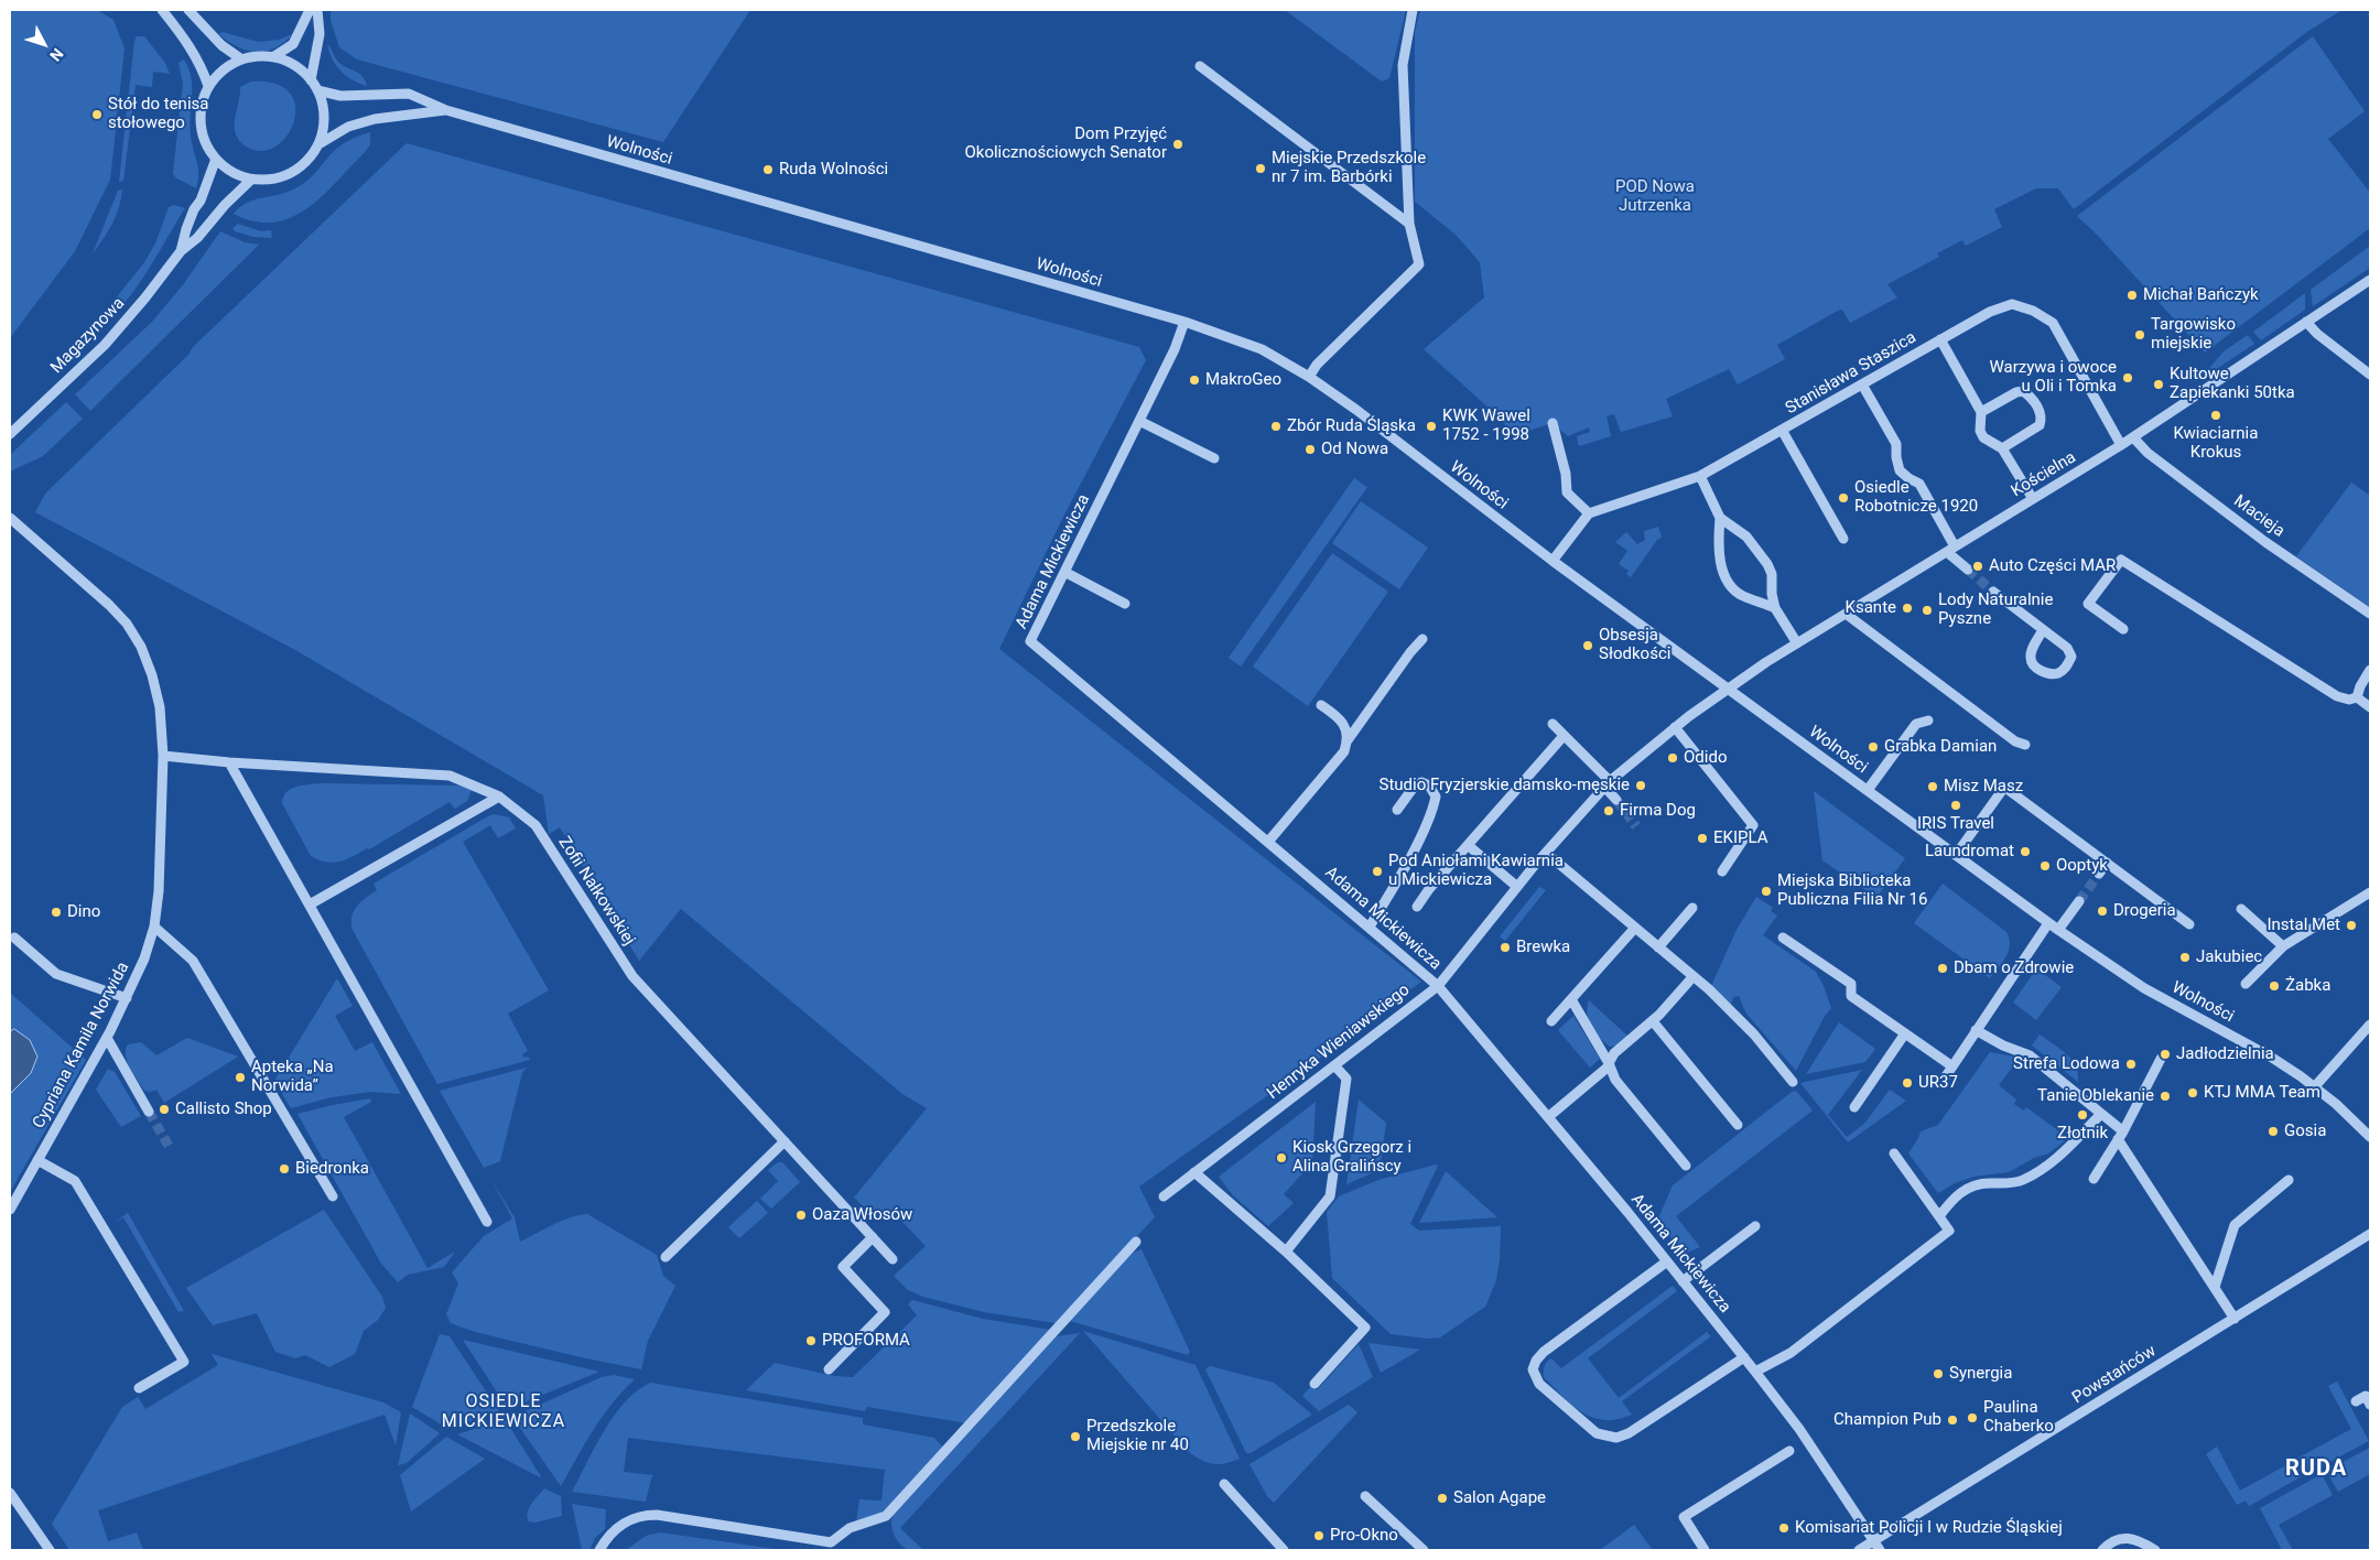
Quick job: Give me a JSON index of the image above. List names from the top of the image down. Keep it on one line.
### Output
{"streets":{"street":["Wolności","Magazynowa","Stanisława Staszica","Kościelna","Macieja","Adama Mickiewicza","Zofii Nałkowskiej","Henryka Wieniawskiego","Cypriana Kamila Norwida","Powstańców"]},"crossings":[["Wolności","Kościelna"],["Wolności","Adama Mickiewicza"],["Wolności","Henryka Wieniawskiego"],["Stanisława Staszica","Kościelna"],["Kościelna","Macieja"],["Kościelna","Henryka Wieniawskiego"],["Adama Mickiewicza","Henryka Wieniawskiego"],["Adama Mickiewicza","Powstańców"],["Zofii Nałkowskiej","Cypriana Kamila Norwida"]],"districts":["OSIEDLE MICKIEWICZA","RUDA"],"parks":["POD Nowa Jutrzenka"],"places":["Stół do tenisa stołowego","Dom Przyjęć Okolicznościowych Senator","Miejskie Przedszkole nr 7 im. Barbórki","Ruda Wolności","Michał Bańczyk","Targowisko miejskie","Warzywa i owoce u Oli i Tomka","MakroGeo","Kultowe Zapiekanki 50tka","Kwiaciarnia Krokus","Zbór Ruda Śląska","KWK Wawel 1752 - 1998","Od Nowa","Osiedle Robotnicze 1920","Auto Części MAR","Ksante","Lody Naturalnie Pyszne","Obsesja Słodkości","Grabka Damian","Odido","Studio Fryzjerskie damsko-męskie","Misz Masz","IRIS Travel","Firma Dog","EKIPLA","Laundromat","Ooptyk","Pod Aniołami Kawiarnia u Mickiewicza","Miejska Biblioteka Publiczna Filia Nr 16","Drogeria","Dino","Instal Met","Brewka","Jakubiec","Dbam o Zdrowie","Żabka","Jadłodzielnia","Strefa Lodowa","Apteka „Na Norwida”","UR37","KTJ MMA Team","Tanie Oblekanie","Callisto Shop","Złotnik","Gosia","Kiosk Grzegorz i Alina Gralińscy","Biedronka","Oaza Włosów","PROFORMA","Synergia","Paulina Chaberko","Champion Pub","Przedszkole Miejskie nr 40","Salon Agape","Komisariat Policji I w Rudzie Śląskiej","Pro-Okno"],"north":"bottom right"}
